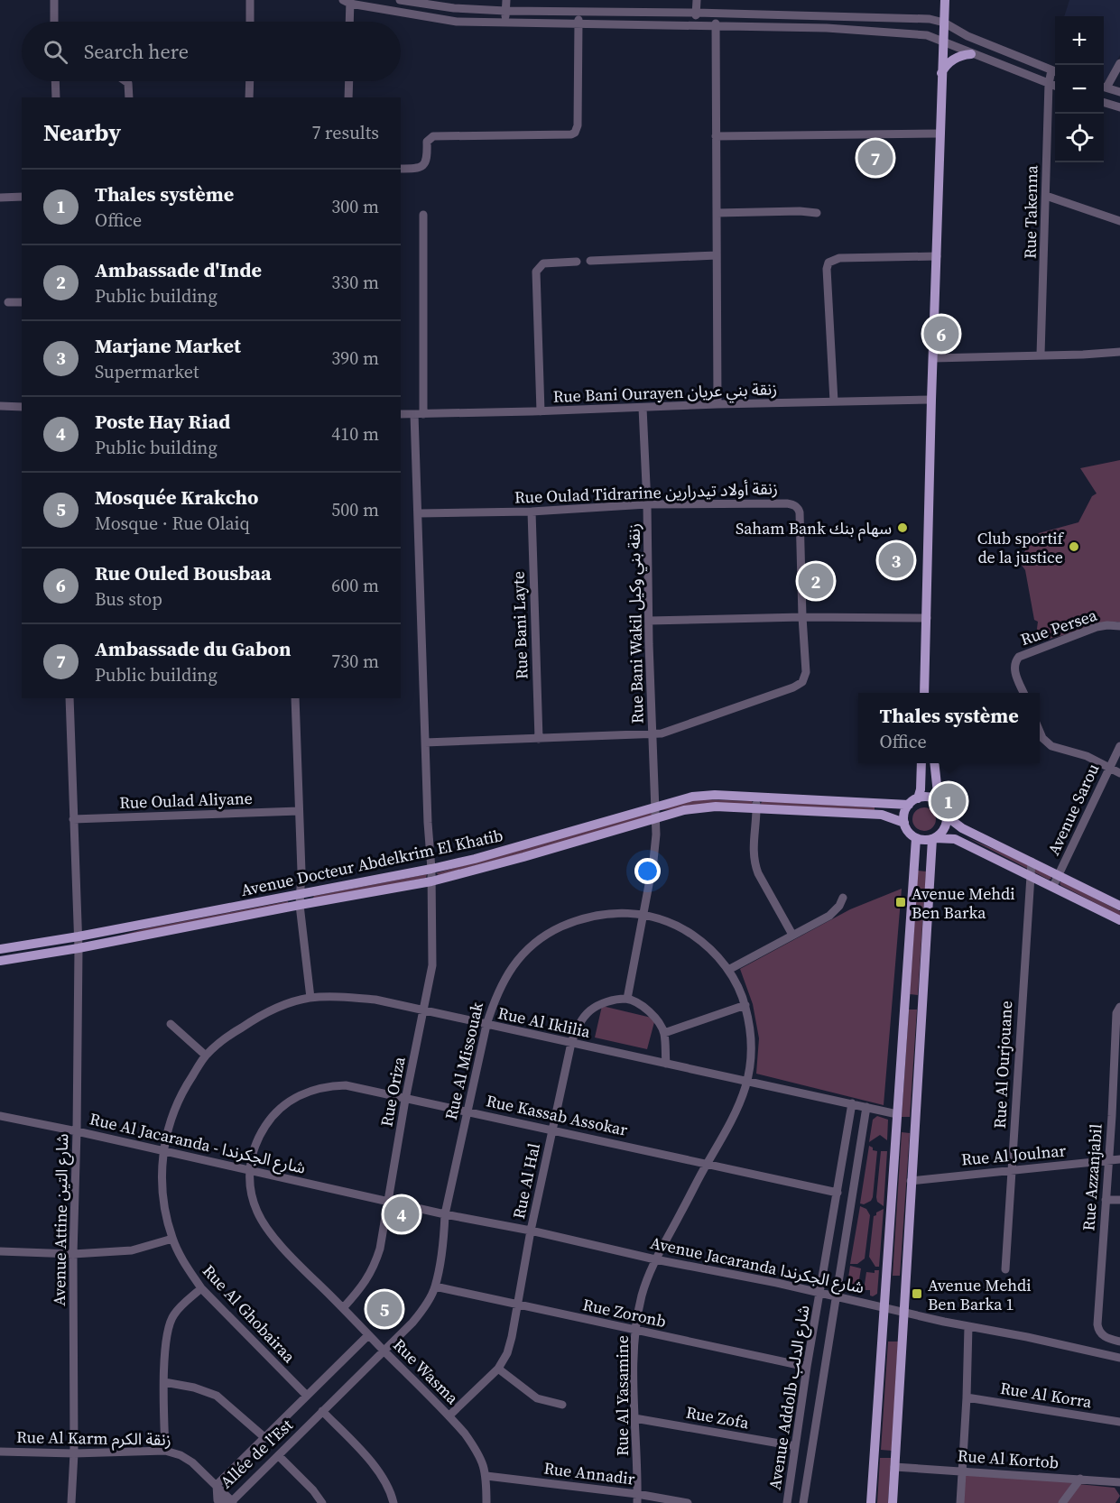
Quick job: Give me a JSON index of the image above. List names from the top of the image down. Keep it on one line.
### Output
{"streets":{"main road":["Avenue Docteur Abdelkrim El Khatib"],"street":["Rue Takenna","Rue Bani Ourayen زنقة بني عريان","Rue Oulad Tidrarine زنقة أولاد تيدرارين","Rue Bani Wakil زنقة بني وكيل","Rue Bani Layte","Rue Persea","Rue Oulad Aliyane","Avenue Sarou","Rue Al Iklilia","Rue Al Missouak","Rue Al Ourjouane","Rue Oriza","Rue Kassab Assokar","Rue Al Jacaranda - شارع الجكرندا","Rue Al Joulnar","Rue Azzanjabil","Rue Al Hal","Avenue Attine شارع التين","Avenue Jacaranda شارع الجكرندا","Rue Zoronb","Rue Al Ghobairaa","Rue Wasma","Rue Al Korra","Rue Al Yasamine","Avenue Addolb شارع الدلب","Rue Zofa","Rue Al Karm زنقة الكرم","Allée de l'Est","Rue Al Kortob","Rue Annadir"]},"crossings":[["Rue Bani Ourayen زنقة بني عريان","Rue Bani Wakil زنقة بني وكيل"],["Rue Bani Ourayen زنقة بني عريان","Rue Oriza"],["Rue Oulad Tidrarine زنقة أولاد تيدرارين","Rue Bani Wakil زنقة بني وكيل"],["Rue Oulad Tidrarine زنقة أولاد تيدرارين","Rue Bani Layte"],["Rue Oulad Tidrarine زنقة أولاد تيدرارين","Rue Oriza"],["Rue Bani Wakil زنقة بني وكيل","Avenue Docteur Abdelkrim El Khatib"],["Rue Bani Wakil زنقة بني وكيل","Rue Al Missouak"],["Rue Bani Wakil زنقة بني وكيل","Rue Al Hal"],["Rue Oulad Aliyane","Avenue Attine شارع التين"],["Avenue Docteur Abdelkrim El Khatib","Rue Oriza"],["Avenue Docteur Abdelkrim El Khatib","Avenue Attine شارع التين"],["Rue Al Iklilia","Rue Al Missouak"],["Rue Al Iklilia","Rue Oriza"],["Rue Al Iklilia","Rue Al Jacaranda - شارع الجكرندا"],["Rue Al Iklilia","Rue Al Hal"],["Rue Al Iklilia","Rue Al Ghobairaa"],["Rue Al Iklilia","Avenue Addolb شارع الدلب"],["Rue Al Missouak","Rue Kassab Assokar"],["Rue Al Missouak","Avenue Jacaranda شارع الجكرندا"],["Rue Al Missouak","Rue Zoronb"],["Rue Al Missouak","Rue Al Yasamine"],["Rue Al Missouak","Allée de l'Est"],["Rue Al Ourjouane","Rue Al Joulnar"],["Rue Oriza","Rue Kassab Assokar"],["Rue Oriza","Rue Al Jacaranda - شارع الجكرندا"],["Rue Oriza","Avenue Jacaranda شارع الجكرندا"],["Rue Oriza","Rue Wasma"],["Rue Kassab Assokar","Rue Al Jacaranda - شارع الجكرندا"],["Rue Kassab Assokar","Rue Al Hal"],["Rue Kassab Assokar","Rue Wasma"],["Rue Kassab Assokar","Avenue Addolb شارع الدلب"],["Rue Al Jacaranda - شارع الجكرندا","Avenue Attine شارع التين"],["Rue Al Jacaranda - شارع الجكرندا","Avenue Jacaranda شارع الجكرندا"],["Rue Al Jacaranda - شارع الجكرندا","Rue Al Ghobairaa"],["Rue Al Jacaranda - شارع الجكرندا","Rue Wasma"],["Rue Al Joulnar","Rue Azzanjabil"],["Rue Al Hal","Avenue Jacaranda شارع الجكرندا"],["Rue Al Hal","Rue Zoronb"],["Avenue Attine شارع التين","Rue Al Karm زنقة الكرم"],["Avenue Jacaranda شارع الجكرندا","Rue Al Yasamine"],["Avenue Jacaranda شارع الجكرندا","Avenue Addolb شارع الدلب"],["Rue Zoronb","Rue Al Yasamine"],["Rue Zoronb","Avenue Addolb شارع الدلب"],["Rue Zoronb","Allée de l'Est"],["Rue Al Ghobairaa","Allée de l'Est"],["Rue Wasma","Allée de l'Est"],["Rue Wasma","Rue Annadir"],["Rue Al Yasamine","Rue Zofa"],["Rue Al Yasamine","Rue Annadir"],["Avenue Addolb شارع الدلب","Rue Zofa"],["Rue Al Karm زنقة الكرم","Allée de l'Est"]],"places":{"other":["Saham Bank سهام بنك","Club sportif de la justice"],"transit":["Avenue Mehdi Ben Barka","Avenue Mehdi Ben Barka 1"]},"page":{"map_buttons":["+","−"],"search":"Search here","heading":["Nearby","7 results"],"pins":["7","6","3","2","1","4","5"],"list":[{"mark":"1","name":"Thales système","note":"Office","value":"300 m"},{"mark":"2","name":"Ambassade d'Inde","note":"Public building","value":"330 m"},{"mark":"3","name":"Marjane Market","note":"Supermarket","value":"390 m"},{"mark":"4","name":"Poste Hay Riad","note":"Public building","value":"410 m"},{"mark":"5","name":"Mosquée Krakcho","note":"Mosque · Rue Olaiq","value":"500 m"},{"mark":"6","name":"Rue Ouled Bousbaa","note":"Bus stop","value":"600 m"},{"mark":"7","name":"Ambassade du Gabon","note":"Public building","value":"730 m"}],"popup":["Thales système","Office"]}}
